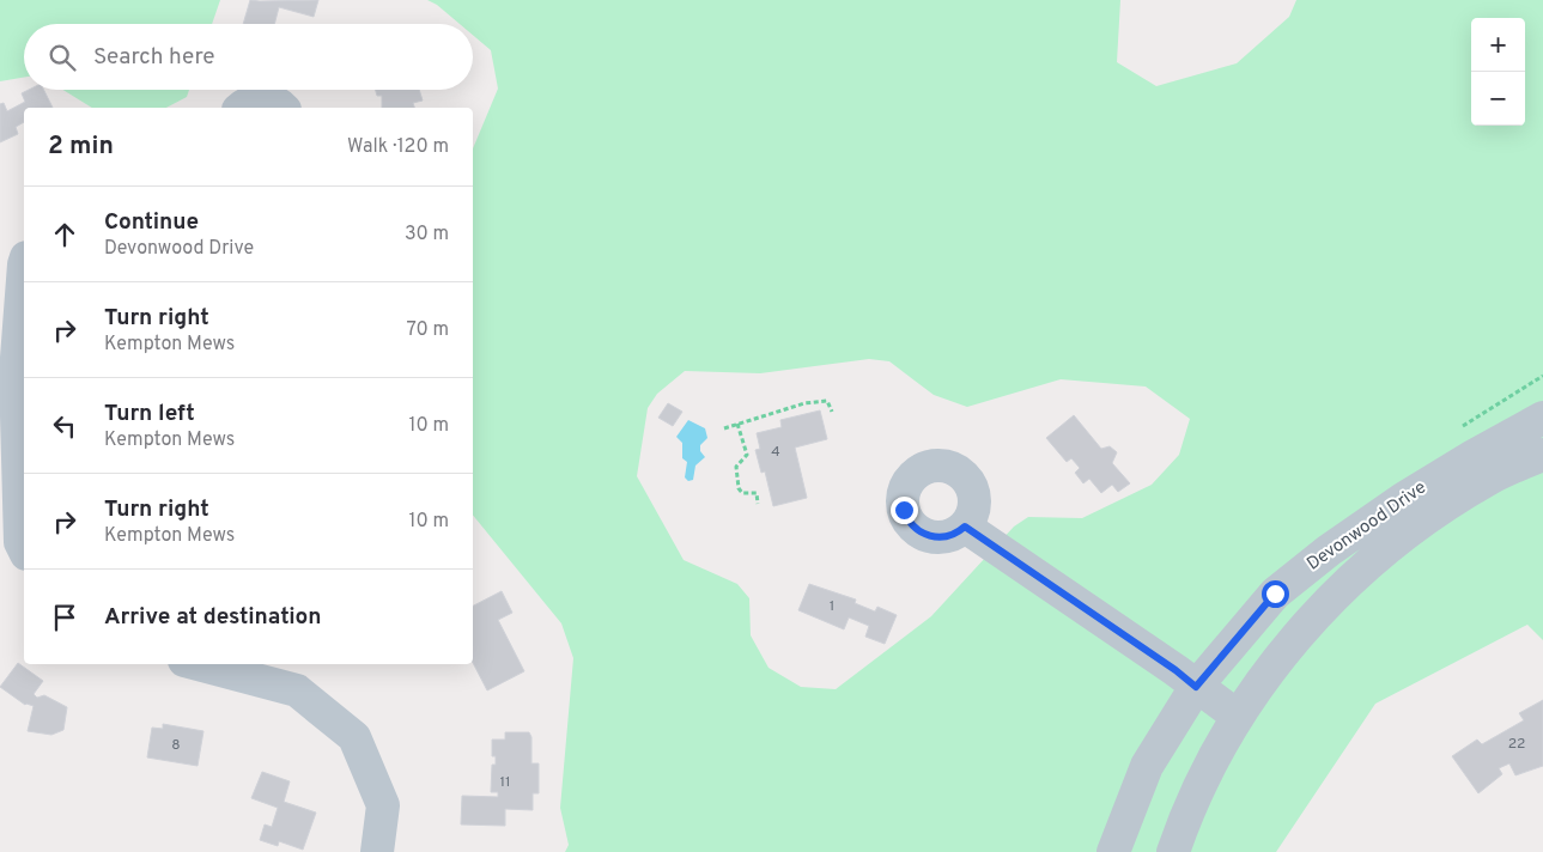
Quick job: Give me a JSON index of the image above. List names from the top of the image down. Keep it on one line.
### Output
{"streets":{"street":["Devonwood Drive"]},"house_numbers":["4","1","22","8","11"],"page":{"map_buttons":["+","−"],"search":"Search here","heading":["2 min","Walk · 120 m"],"list":[["Continue","Devonwood Drive","30 m"],["Turn right","Kempton Mews","70 m"],["Turn left","Kempton Mews","10 m"],["Turn right","Kempton Mews","10 m"],"Arrive at destination"]}}
